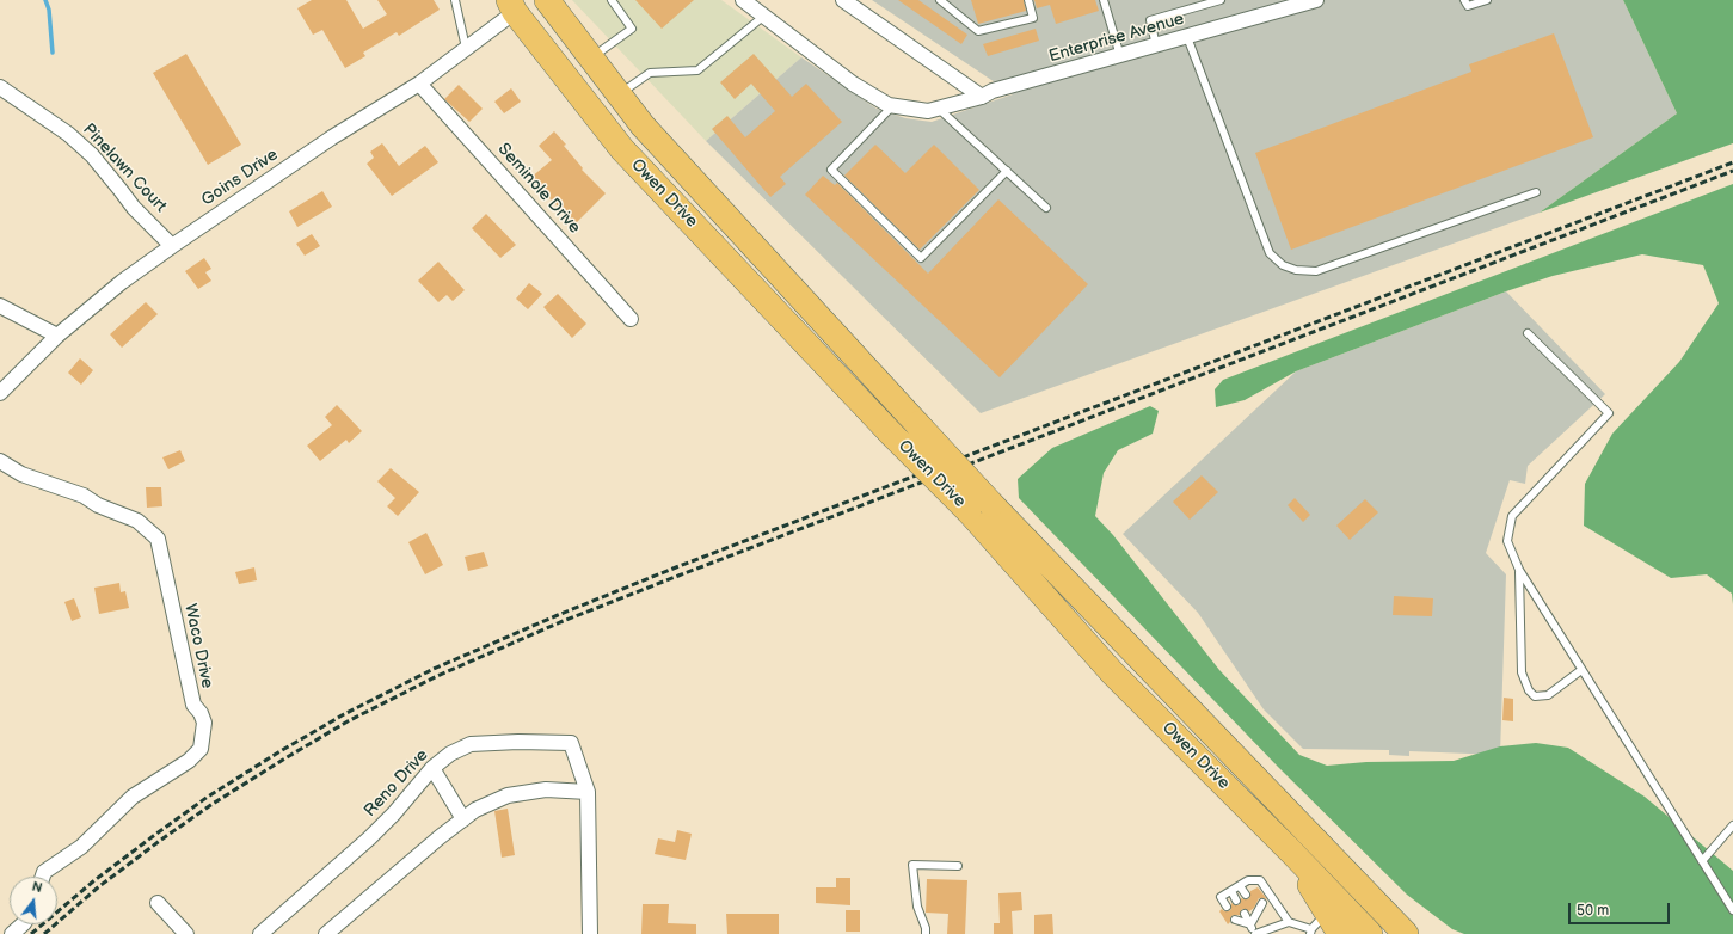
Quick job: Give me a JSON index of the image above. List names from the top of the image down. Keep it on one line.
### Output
{"streets":{"highway":["Owen Drive"],"street":["Enterprise Avenue","Pinelawn Court","Goins Drive","Seminole Drive","Waco Drive","Reno Drive"]},"crossings":[["Pinelawn Court","Goins Drive"],["Goins Drive","Seminole Drive"],["Goins Drive","Owen Drive"]],"scale_bar":"50 m","north":"top"}
